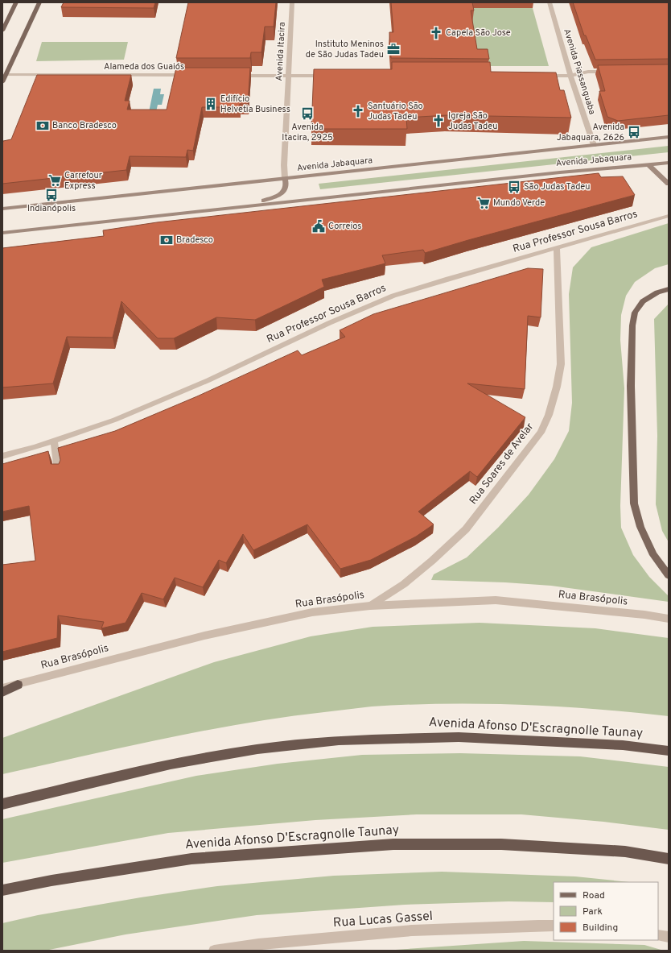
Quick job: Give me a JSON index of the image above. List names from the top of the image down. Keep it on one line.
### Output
{"streets":{"highway":["Avenida Afonso D'Escragnolle Taunay"],"main road":["Avenida Jabaquara"],"street":["Avenida Itacira","Alameda dos Guaiós","Avenida Piassanguaba","Rua Professor Sousa Barros","Rua Soares de Avelar","Rua Brasópolis","Rua Lucas Gassel"]},"crossings":[["Avenida Itacira","Avenida Jabaquara"],["Avenida Piassanguaba","Avenida Jabaquara"],["Rua Professor Sousa Barros","Rua Soares de Avelar"],["Rua Soares de Avelar","Rua Brasópolis"]],"places":{"church":["Capela São Jose","Santuário São Judas Tadeu","Igreja São Judas Tadeu"],"office":["Instituto Meninos de São Judas Tadeu"],"building":["Edifício Helvetia Business"],"bus stop":["Avenida Itacira, 2925","Avenida Jabaquara, 2626","São Judas Tadeu","Indianópolis"],"bank":["Banco Bradesco","Bradesco"],"supermarket":["Carrefour Express","Mundo Verde"],"public building":["Correios"]},"legend":["Road","Park","Building"]}
